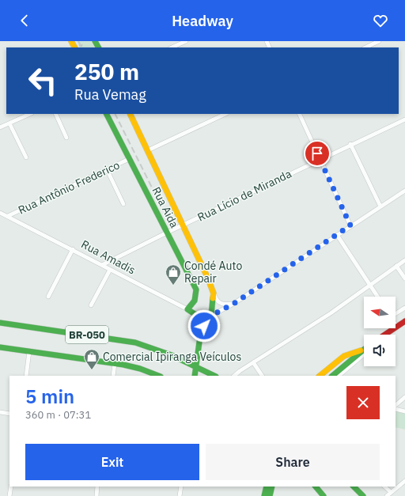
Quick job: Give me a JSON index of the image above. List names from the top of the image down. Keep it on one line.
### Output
{"streets":{"main road":["Rua Aida","Rua Amadis","BR-050"],"street":["Rua Antônio Frederico","Rua Lício de Miranda"]},"crossings":[["Rua Antônio Frederico","Rua Aida"],["Rua Antônio Frederico","Rua Amadis"],["Rua Lício de Miranda","Rua Aida"],["Rua Lício de Miranda","Rua Amadis"],["Rua Aida","Rua Amadis"]],"places":{"shop":["Condé Auto Repair","Comercial Ipiranga Veículos"]},"north":"left","page":{"header":"Headway","turn":["250 m","Rua Vemag"],"heading":["5 min","360 m · 07:31"],"buttons":["Exit","Share"]}}
